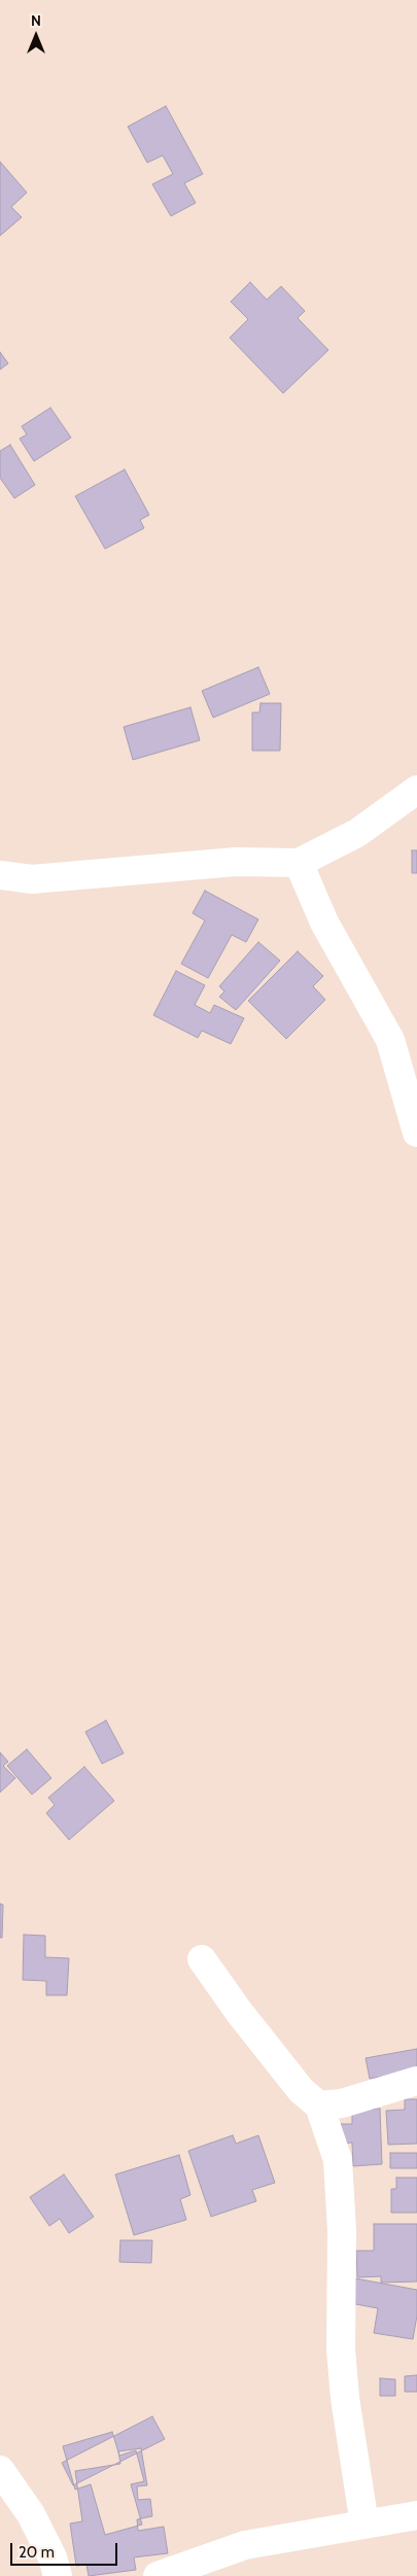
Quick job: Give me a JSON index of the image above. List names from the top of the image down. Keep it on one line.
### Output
{"scale_bar":"20 m","north":"top"}
